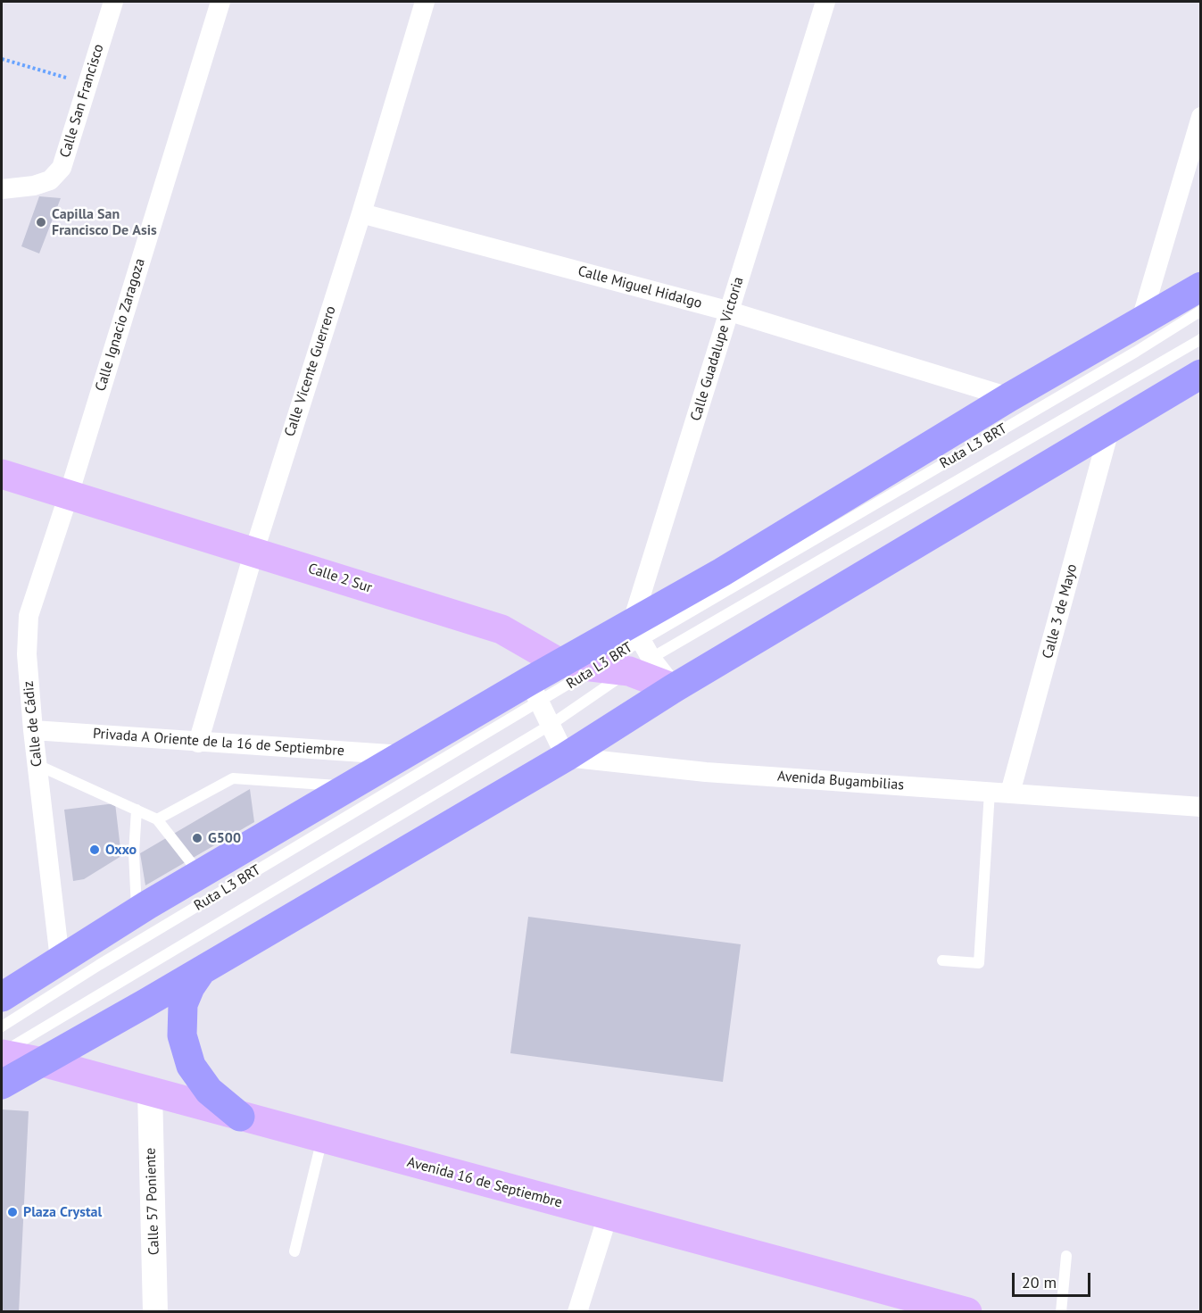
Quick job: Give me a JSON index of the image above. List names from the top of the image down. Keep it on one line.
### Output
{"streets":{"main road":["Calle 2 Sur","Avenida 16 de Septiembre"],"street":["Calle San Francisco","Calle Miguel Hidalgo","Calle Ignacio Zaragoza","Calle Guadalupe Victoria","Calle Vicente Guerrero","Calle 3 de Mayo","Calle de Cádiz","Privada A Oriente de la 16 de Septiembre","Avenida Bugambilias","Calle 57 Poniente"],"lane":["Ruta L3 BRT"]},"crossings":[["Calle Miguel Hidalgo","Calle Guadalupe Victoria"],["Calle Miguel Hidalgo","Calle Vicente Guerrero"],["Calle Ignacio Zaragoza","Calle 2 Sur"],["Calle Ignacio Zaragoza","Calle de Cádiz"],["Calle Guadalupe Victoria","Ruta L3 BRT"],["Calle Vicente Guerrero","Calle 2 Sur"],["Calle Vicente Guerrero","Privada A Oriente de la 16 de Septiembre"],["Ruta L3 BRT","Calle 2 Sur"],["Calle 2 Sur","Calle de Cádiz"],["Calle 3 de Mayo","Avenida Bugambilias"],["Calle de Cádiz","Privada A Oriente de la 16 de Septiembre"],["Avenida 16 de Septiembre","Calle 57 Poniente"]],"places":["Capilla San Francisco De Asis","G500","Oxxo","Plaza Crystal"],"scale_bar":"20 m"}
